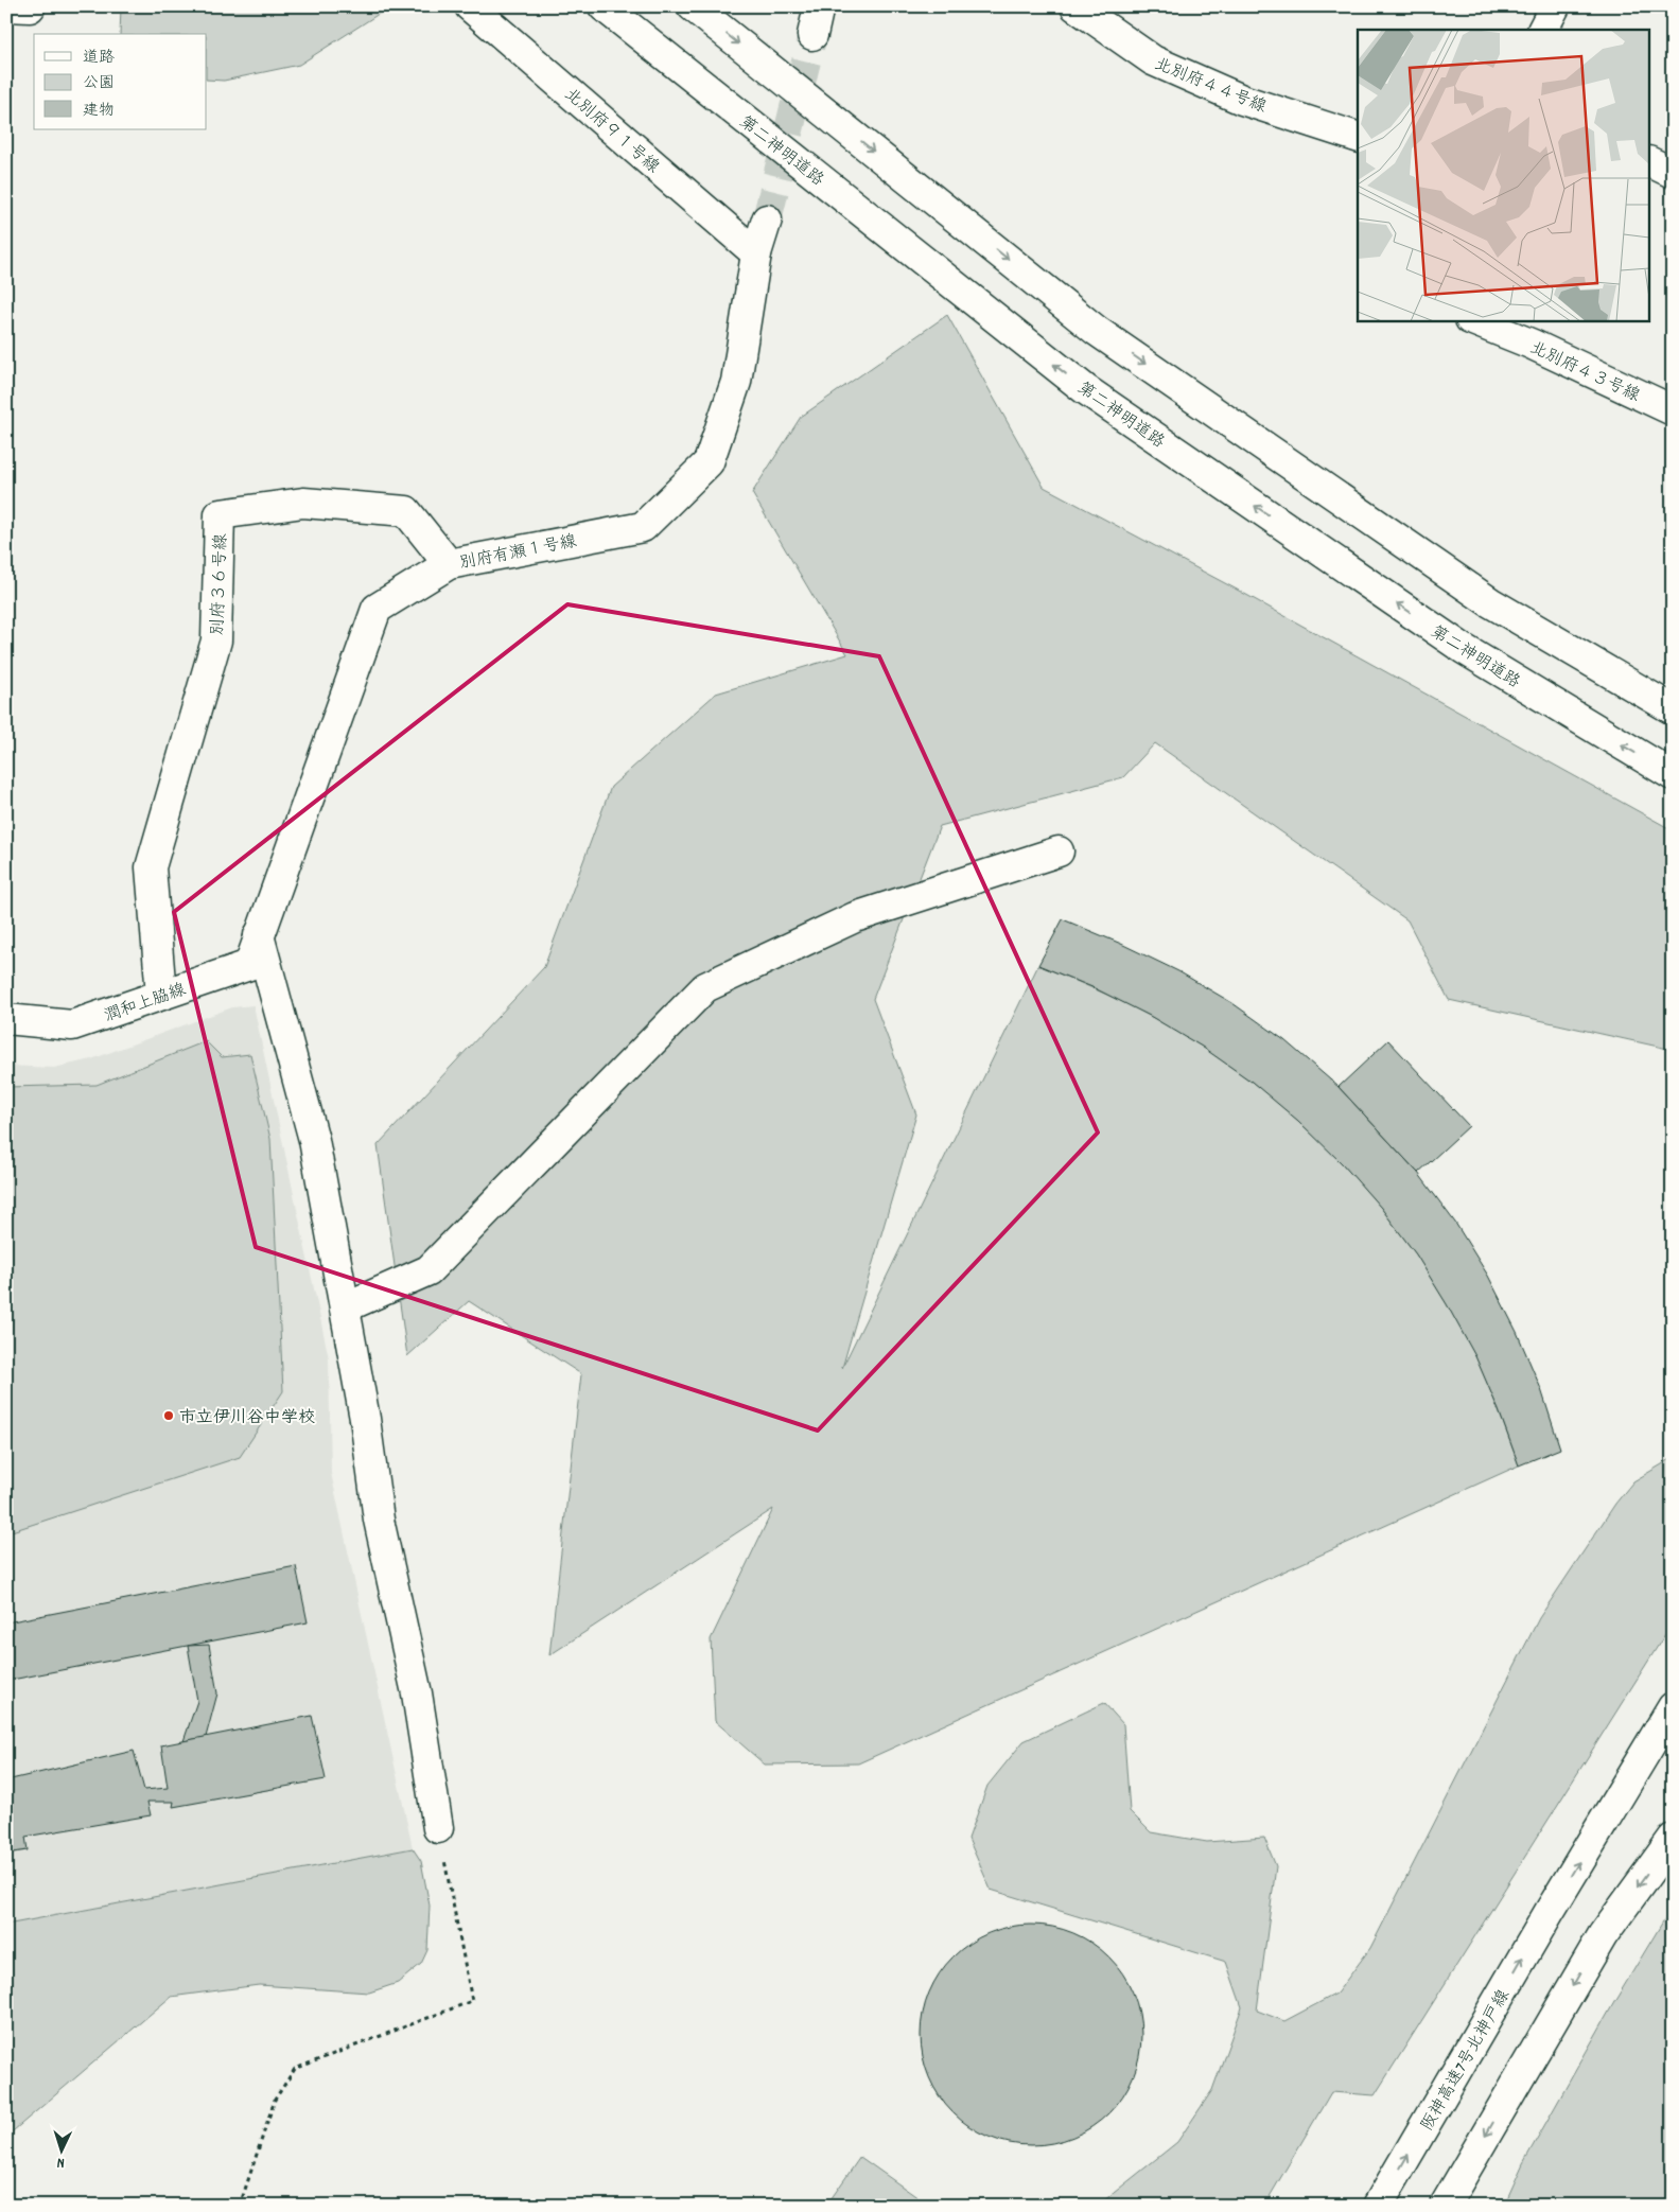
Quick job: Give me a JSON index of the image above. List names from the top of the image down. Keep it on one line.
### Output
{"streets":{"main road":["北別府４４号線","北別府９１号線","第二神明道路","北別府４３号線","別府有瀬１号線","別府３６号線","潤和上脇線","阪神高速7号北神戸線"]},"crossings":[["北別府９１号線","別府有瀬１号線"],["別府有瀬１号線","別府３６号線"],["別府有瀬１号線","潤和上脇線"],["別府３６号線","潤和上脇線"]],"places":["市立伊川谷中学校"],"legend":["道路","公園","建物"],"north":"bottom"}
